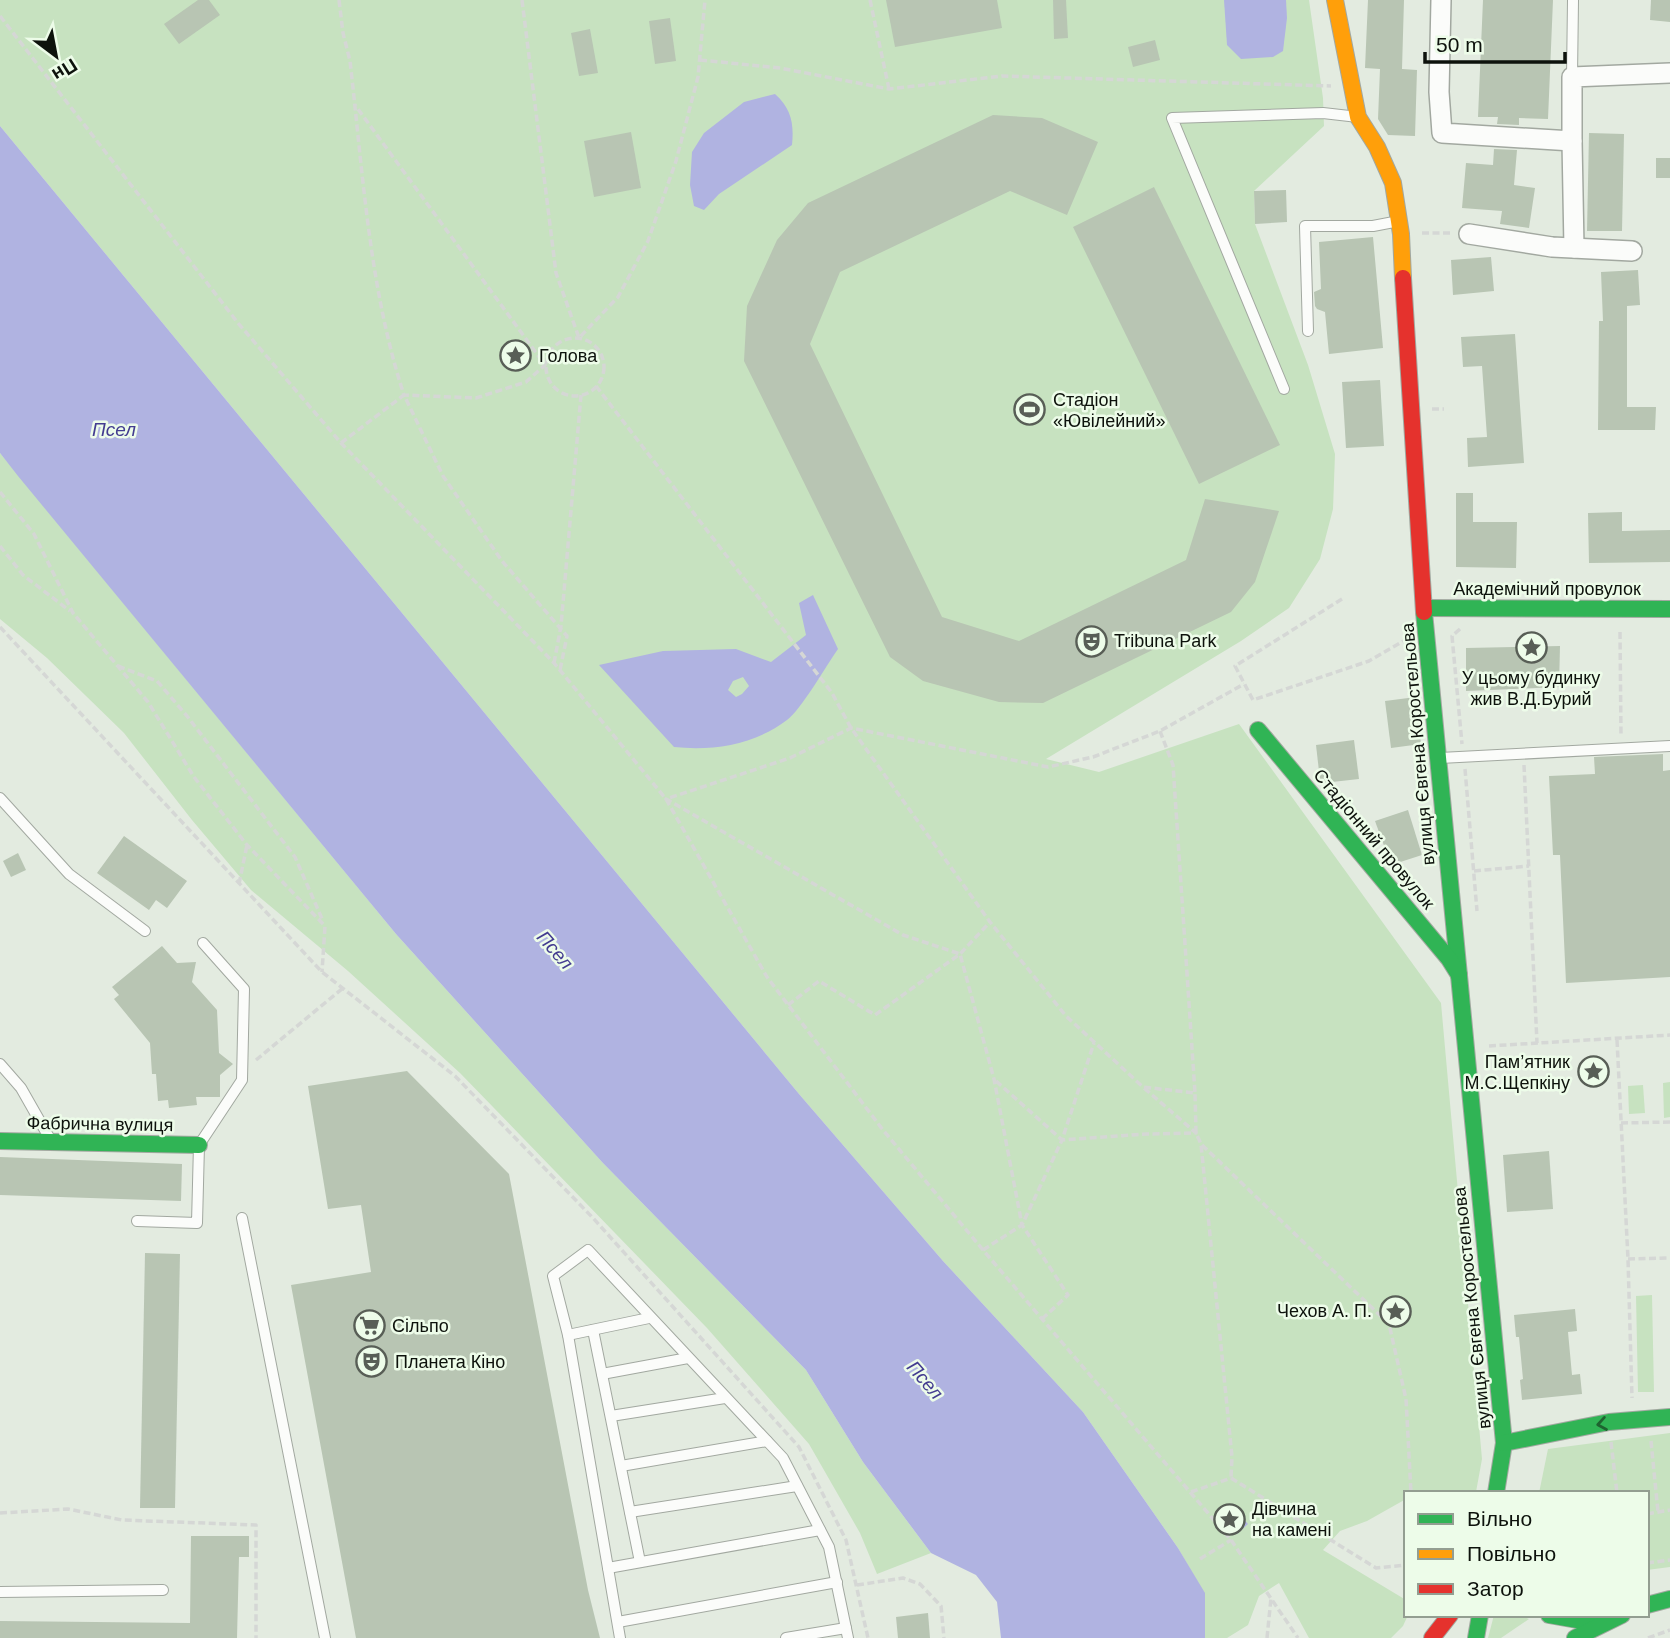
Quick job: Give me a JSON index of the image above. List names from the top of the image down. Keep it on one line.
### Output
{"streets":{"street":["Академічний провулок","вулиця Євгена Коростельова","Стадіонний провулок","Фабрична вулиця"]},"crossings":[["Академічний провулок","вулиця Євгена Коростельова"],["вулиця Євгена Коростельова","Стадіонний провулок"]],"water":["Псел"],"places":{"place":["Голова","У цьому будинку жив В.Д.Бурий","Пам’ятник М.С.Щепкіну","Чехов А. П.","Дівчина на камені"],"sports":["Стадіон «Ювілейний»"],"theatre":["Tribuna Park","Планета Кіно"],"supermarket":["Сільпо"]},"legend":["Вільно","Повільно","Затор"],"scale_bar":"50 m","north":"bottom right"}
